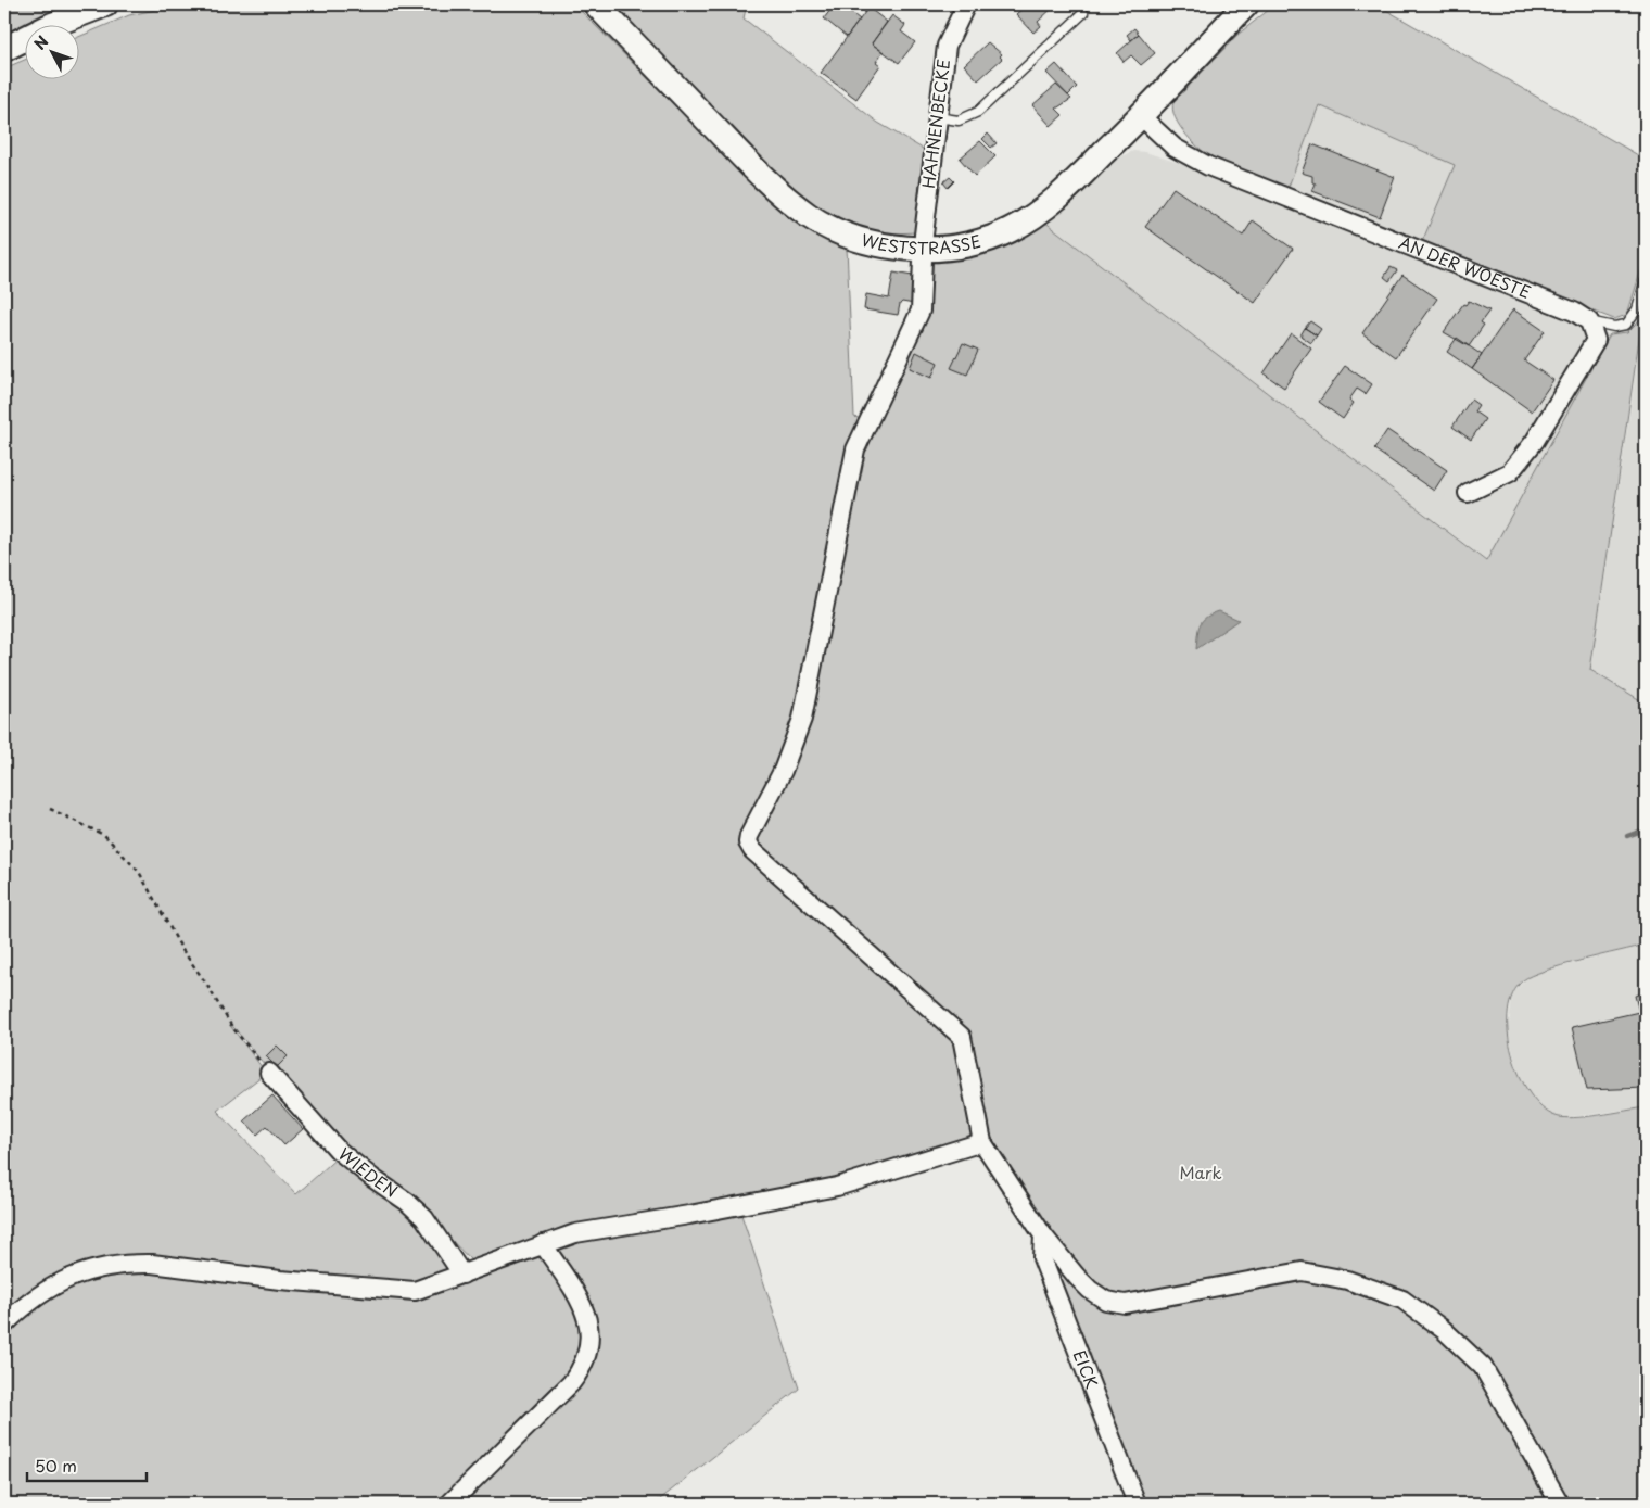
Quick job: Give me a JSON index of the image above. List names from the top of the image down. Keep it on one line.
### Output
{"streets":{"main road":["WESTSTRASSE"],"street":["HAHNENBECKE","AN DER WOESTE","WIEDEN","EICK"]},"crossings":[["HAHNENBECKE","WESTSTRASSE"],["WESTSTRASSE","AN DER WOESTE"]],"parks":["Mark"],"scale_bar":"50 m","north":"top left"}
